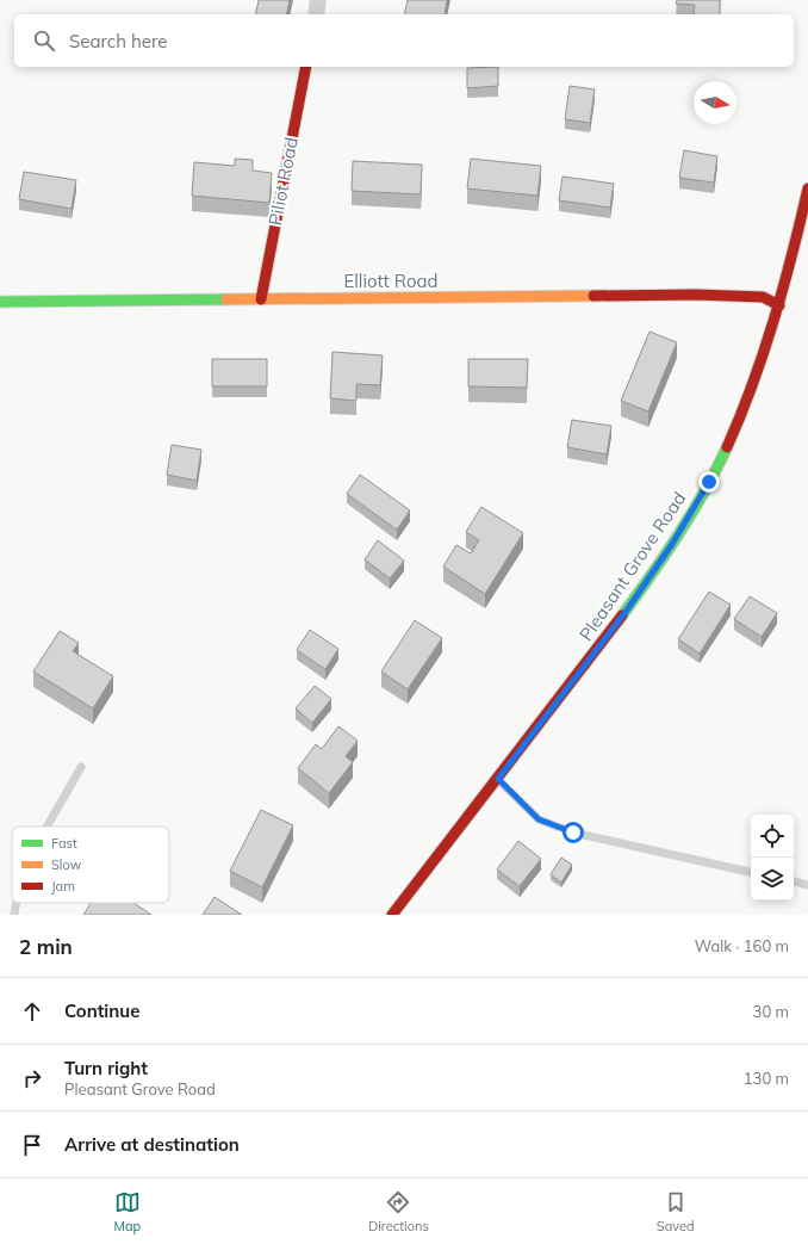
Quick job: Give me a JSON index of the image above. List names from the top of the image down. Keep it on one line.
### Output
{"streets":{"street":["Piliot Road","Elliott Road","Pleasant Grove Road"]},"crossings":[["Piliot Road","Elliott Road"],["Elliott Road","Pleasant Grove Road"]],"legend":["Fast","Slow","Jam"],"north":"right","page":{"search":"Search here","heading":["2 min","Walk · 160 m"],"list":[["Continue","30 m"],["Turn right","Pleasant Grove Road","130 m"],"Arrive at destination"],"nav":["Map","Directions","Saved"]}}
